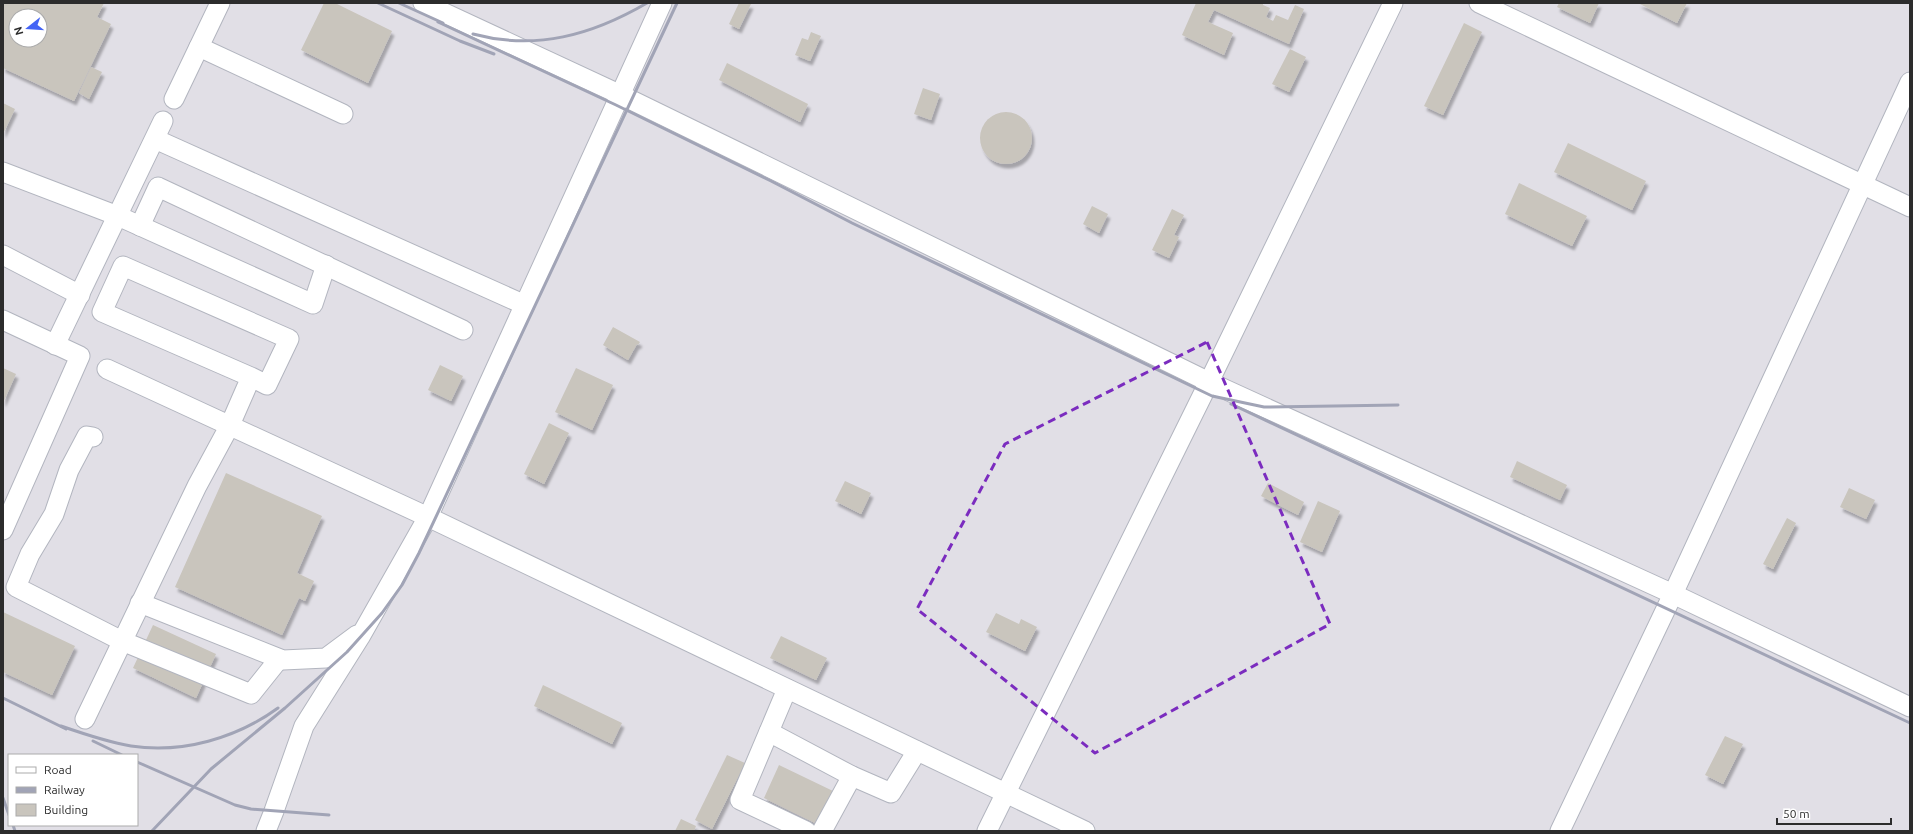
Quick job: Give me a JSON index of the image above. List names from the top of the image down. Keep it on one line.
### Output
{"legend":["Road","Railway","Building"],"scale_bar":"50 m","north":"left"}
